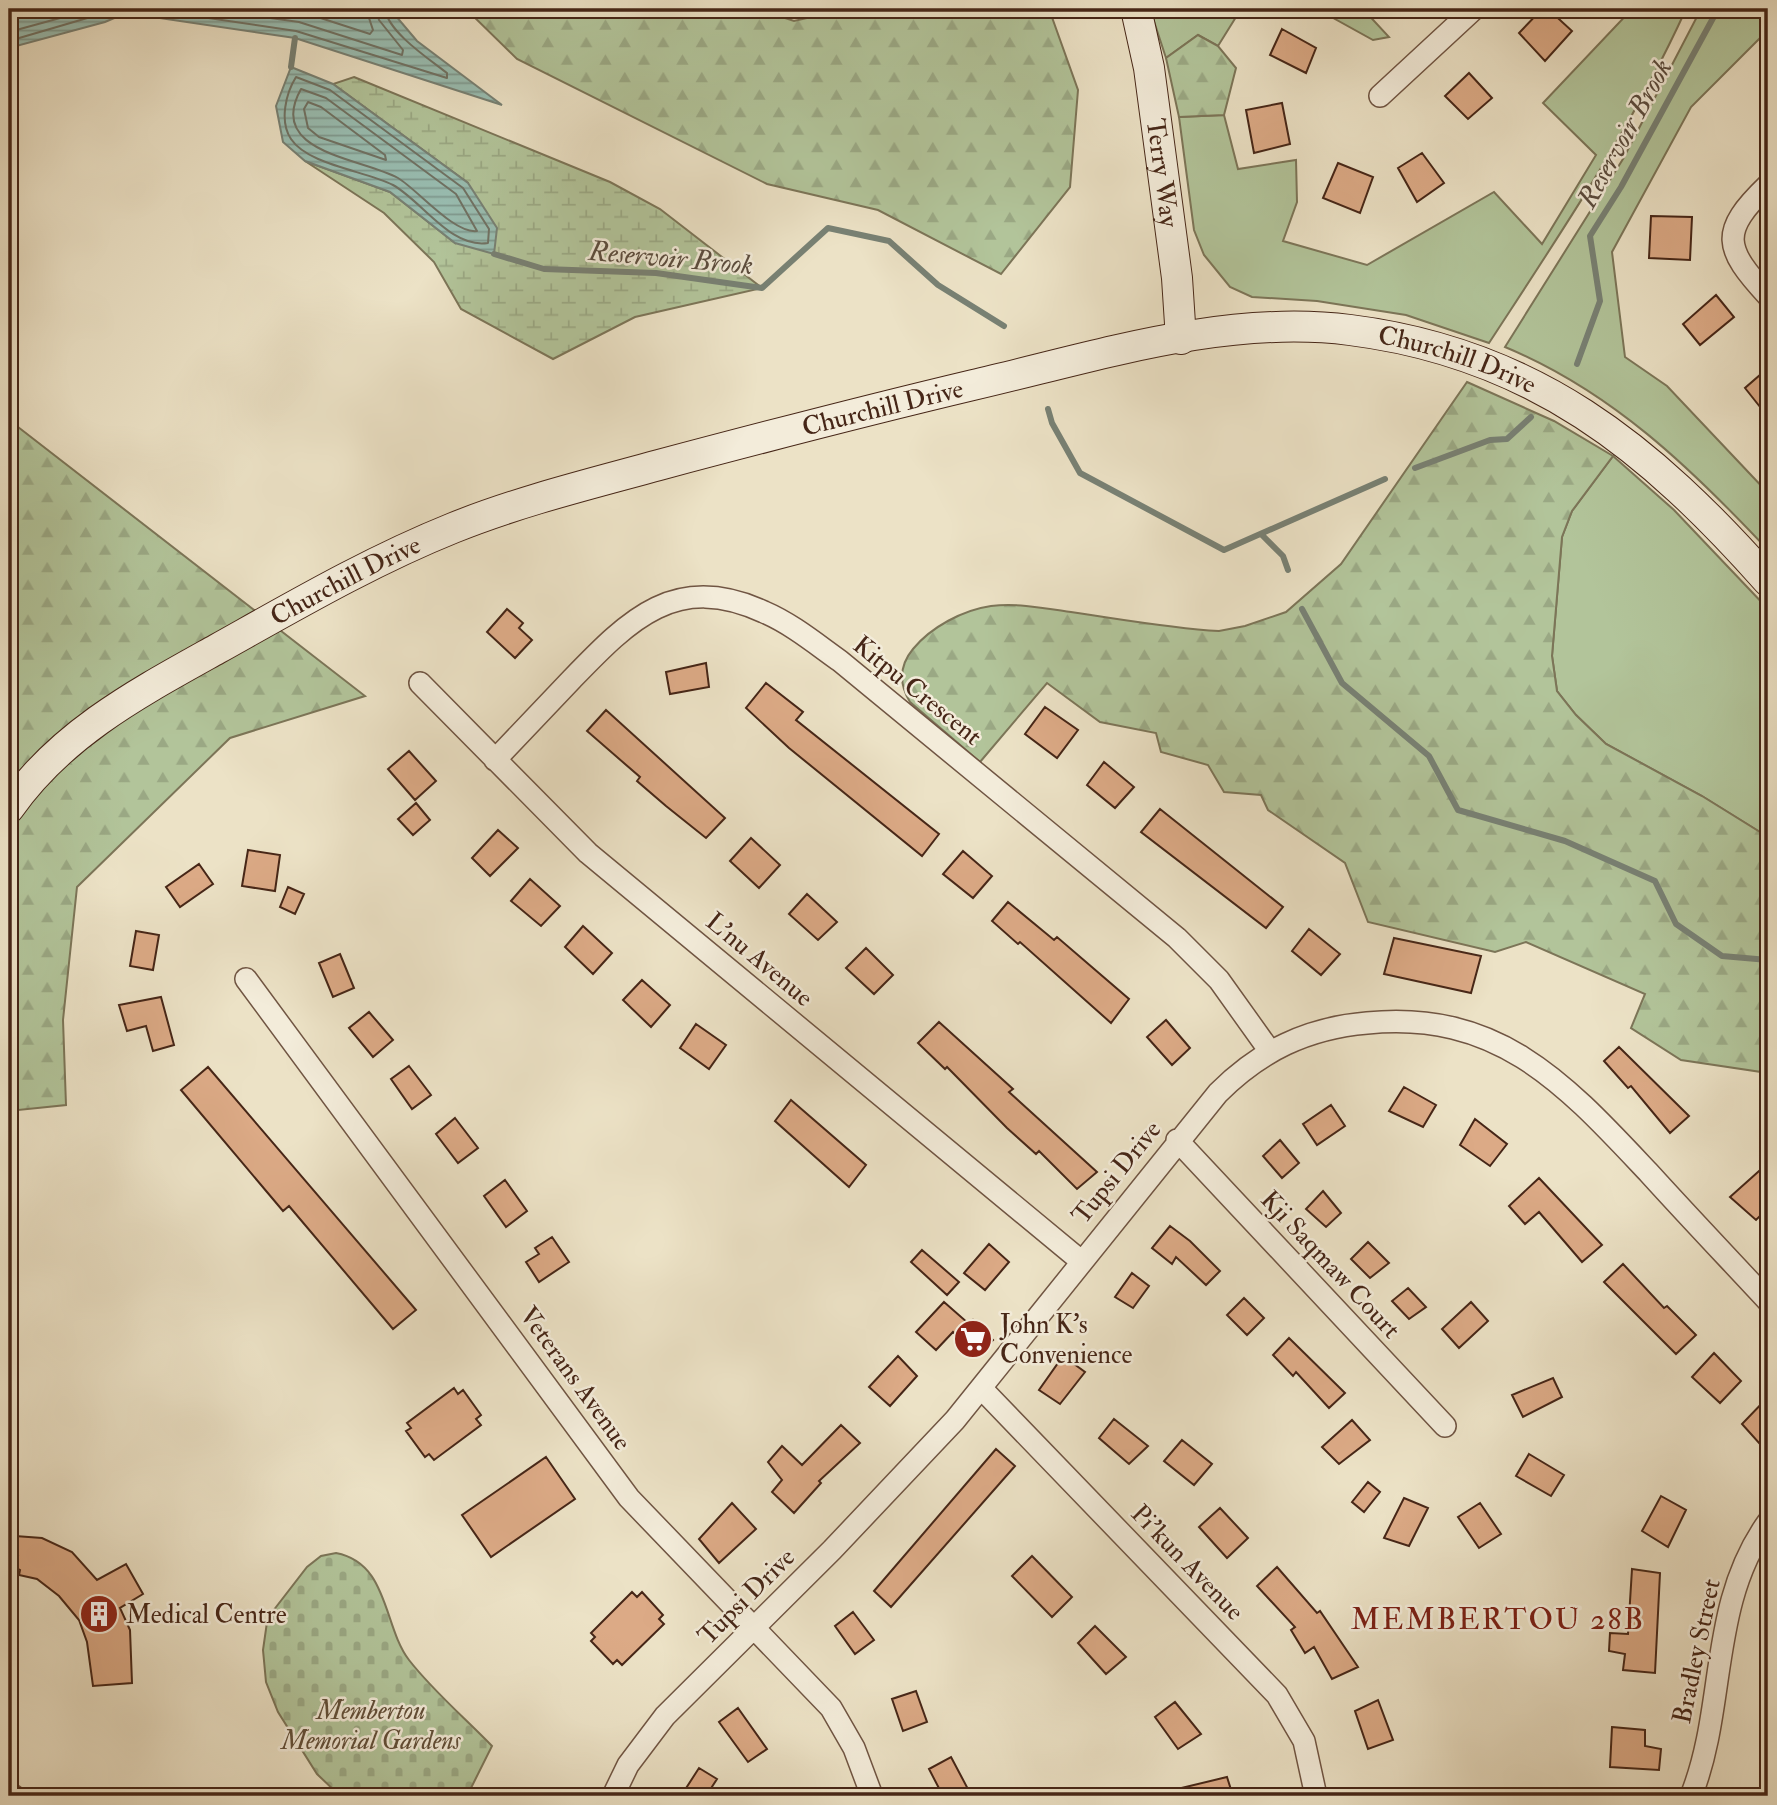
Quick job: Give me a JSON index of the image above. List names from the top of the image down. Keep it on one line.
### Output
{"streets":{"main road":["Terry Way","Churchill Drive"],"street":["Kitpu Crescent","L'nu Avenue","Tupsi Drive","Kji Saqmaw Court","Veterans Avenue","Pi'kun Avenue","Bradley Street"]},"crossings":[["Terry Way","Churchill Drive"],["Kitpu Crescent","L'nu Avenue"],["Kitpu Crescent","Tupsi Drive"],["L'nu Avenue","Tupsi Drive"],["Tupsi Drive","Kji Saqmaw Court"],["Tupsi Drive","Veterans Avenue"],["Tupsi Drive","Pi'kun Avenue"]],"districts":["MEMBERTOU 28B"],"water":["Reservoir Brook"],"parks":["Membertou Memorial Gardens"],"places":{"supermarket":["John K's Convenience"],"building":["Medical Centre"]}}
